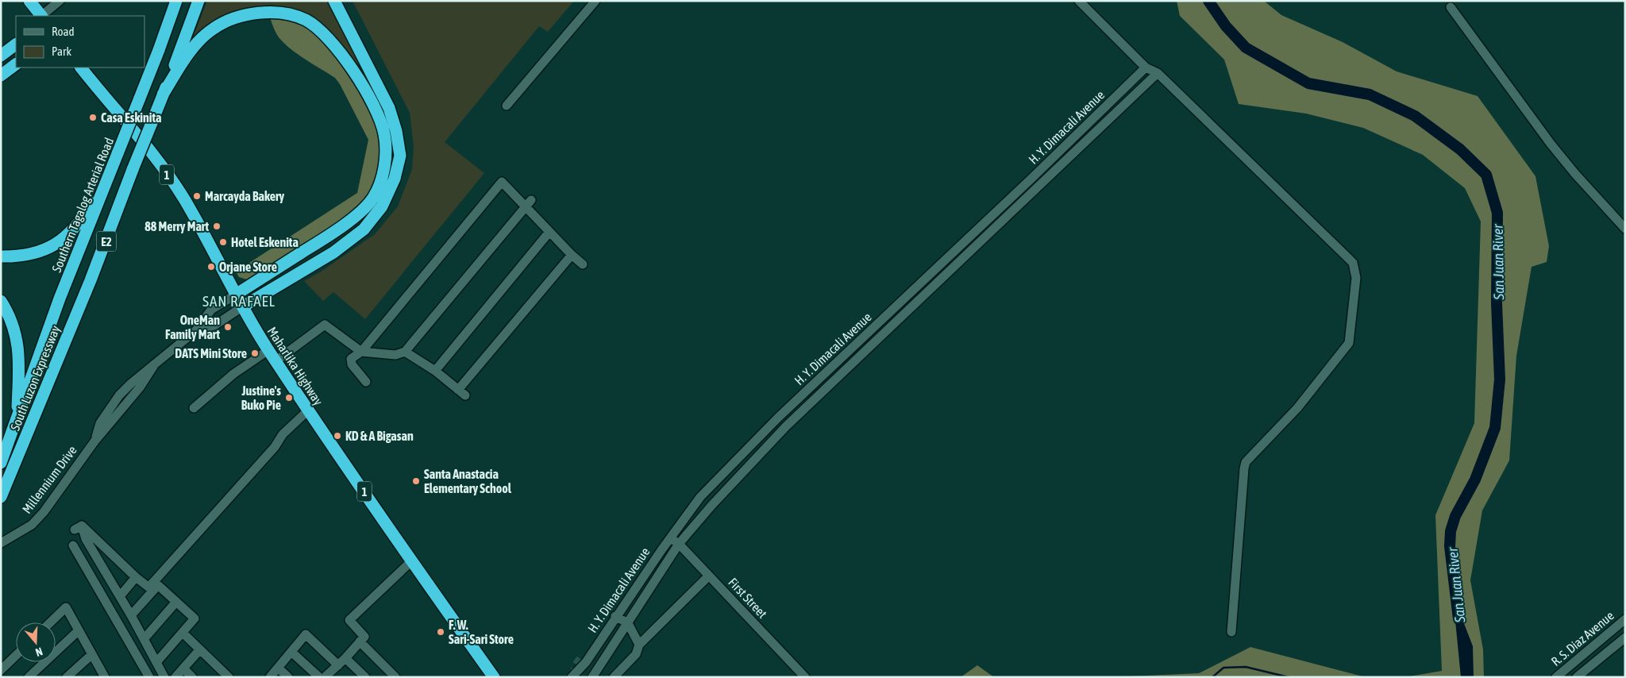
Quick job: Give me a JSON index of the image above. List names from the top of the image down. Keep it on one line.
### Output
{"streets":{"highway":["1","Southern Tagalog Arterial Road","E2","Maharlika Highway","South Luzon Expressway"],"street":["H. Y. Dimacali Avenue","Millennium Drive","First Street","R. S. Diaz Avenue"]},"crossings":[["H. Y. Dimacali Avenue","First Street"],["Southern Tagalog Arterial Road","South Luzon Expressway"],["E2","South Luzon Expressway"],["Maharlika Highway","Millennium Drive"]],"districts":["SAN RAFAEL"],"water":["San Juan River"],"places":["Casa Eskinita","Marcayda Bakery","88 Merry Mart","Hotel Eskenita","Orjane Store","OneMan Family Mart","DATS Mini Store","Justine's Buko Pie","KD & A Bigasan","Santa Anastacia Elementary School","F. W. Sari-Sari Store"],"legend":["Road","Park"],"north":"bottom"}
